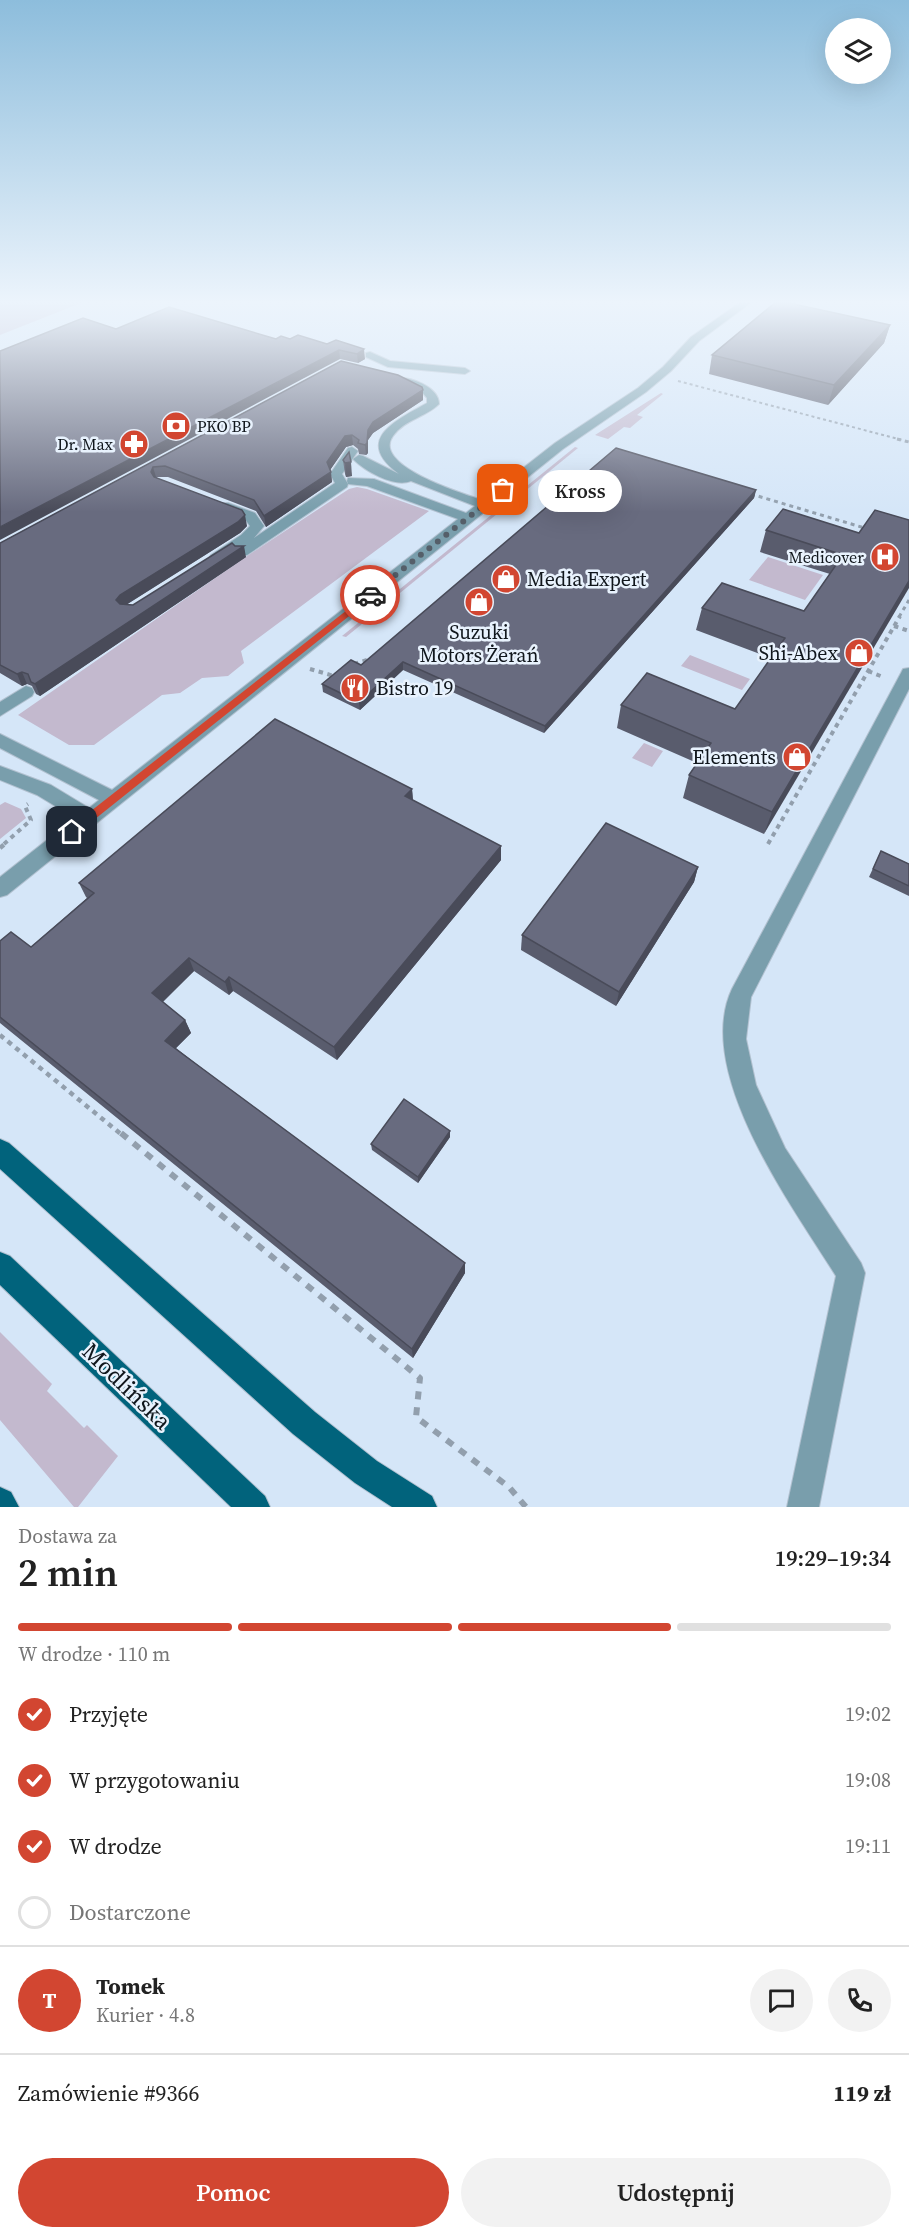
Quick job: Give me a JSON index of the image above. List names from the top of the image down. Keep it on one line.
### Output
{"streets":{"main road":["Modlińska"]},"places":{"bank":["PKO BP"],"pharmacy":["Dr. Max"],"other":["Kross"],"hospital":["Medicover"],"shop":["Media Expert","Suzuki Motors Żerań","Shi-Abex","Elements"],"restaurant":["Bistro 19"]},"page":{"bubble":"Kross","heading":["2 min","Dostawa za","19:29–19:34"],"panel":["Tomek","Kurier · 4.8","Zamówienie #9366","119 zł"],"bar":"W drodze · 110 m","list":[["Przyjęte","19:02"],["W przygotowaniu","19:08"],["W drodze","19:11"],"Dostarczone"],"round":"T","buttons":["Pomoc","Udostępnij"]}}
